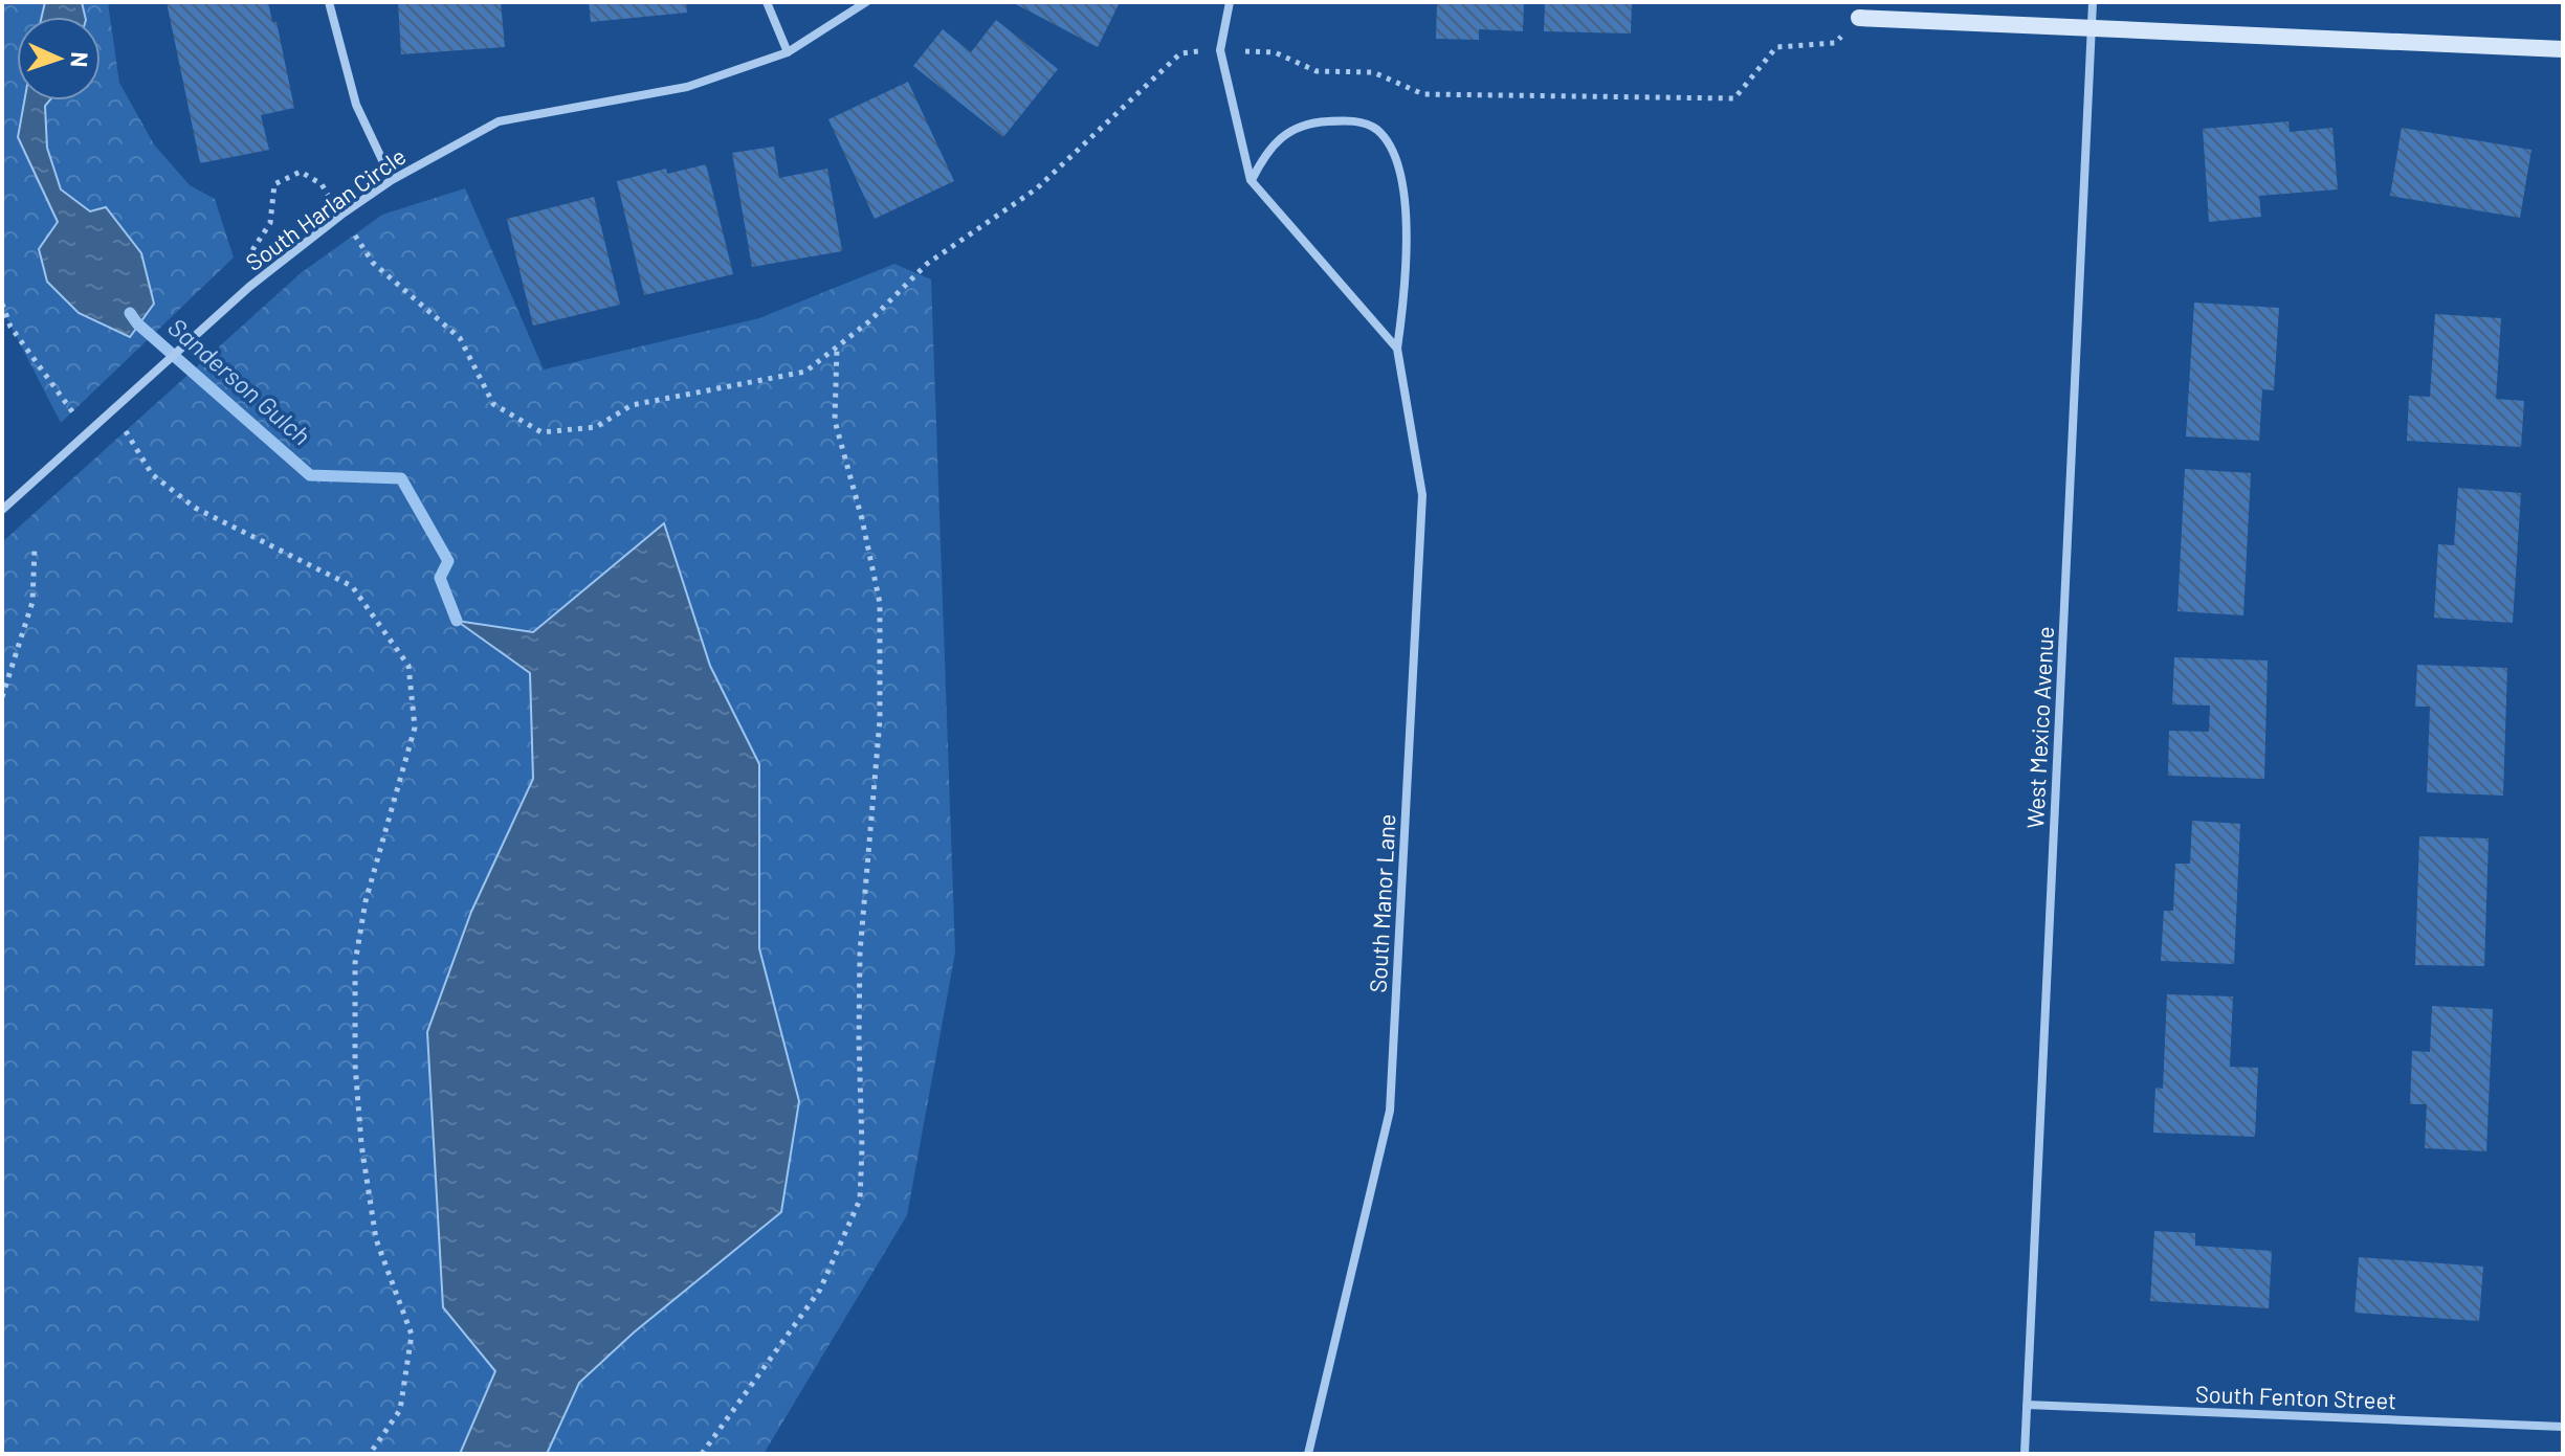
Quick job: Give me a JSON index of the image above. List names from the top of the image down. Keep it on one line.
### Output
{"streets":{"street":["South Harlan Circle","West Mexico Avenue","South Manor Lane","South Fenton Street"]},"crossings":[["West Mexico Avenue","South Fenton Street"]],"water":["Sanderson Gulch"],"north":"right"}
